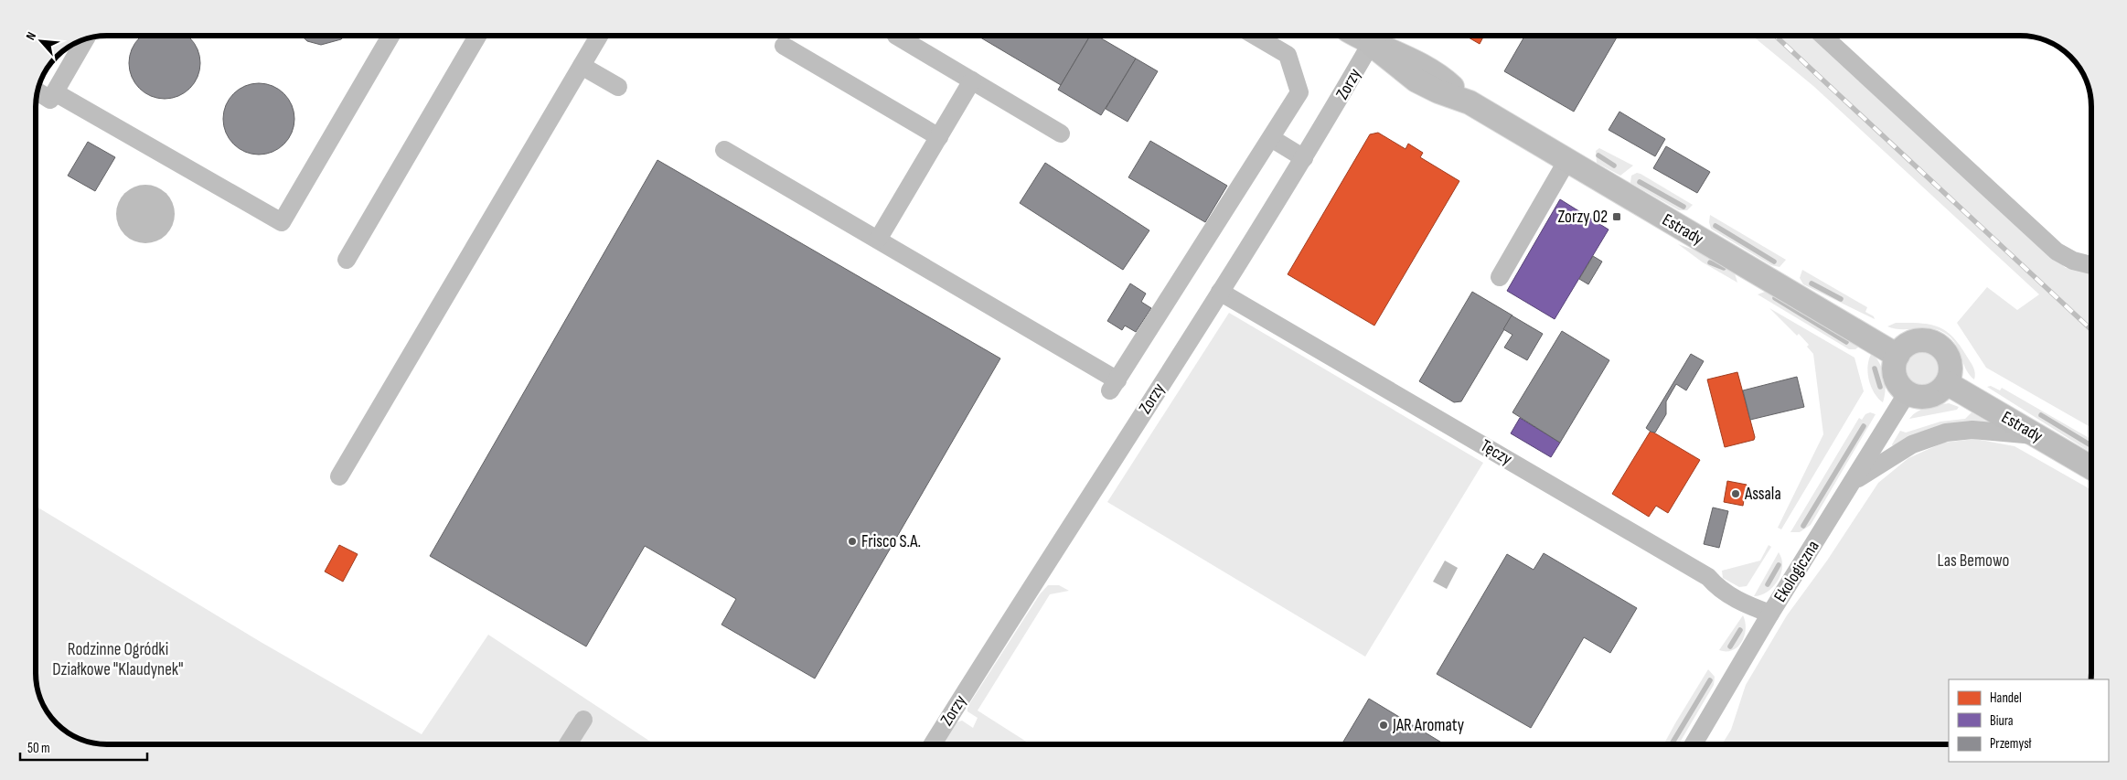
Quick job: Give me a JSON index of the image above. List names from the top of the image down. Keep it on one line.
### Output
{"streets":{"main road":["Estrady"],"street":["Zorzy","Tęczy","Ekologiczna"]},"crossings":[["Zorzy","Estrady"],["Zorzy","Tęczy"],["Estrady","Ekologiczna"],["Tęczy","Ekologiczna"]],"parks":["Las Bemowo","Rodzinne Ogródki Działkowe \"Klaudynek\""],"places":{"transit":["Zorzy 02"],"other":["Assala","Frisco S.A.","JAR Aromaty"]},"legend":["Handel","Biura","Przemysł"],"scale_bar":"50 m","north":"top left"}
